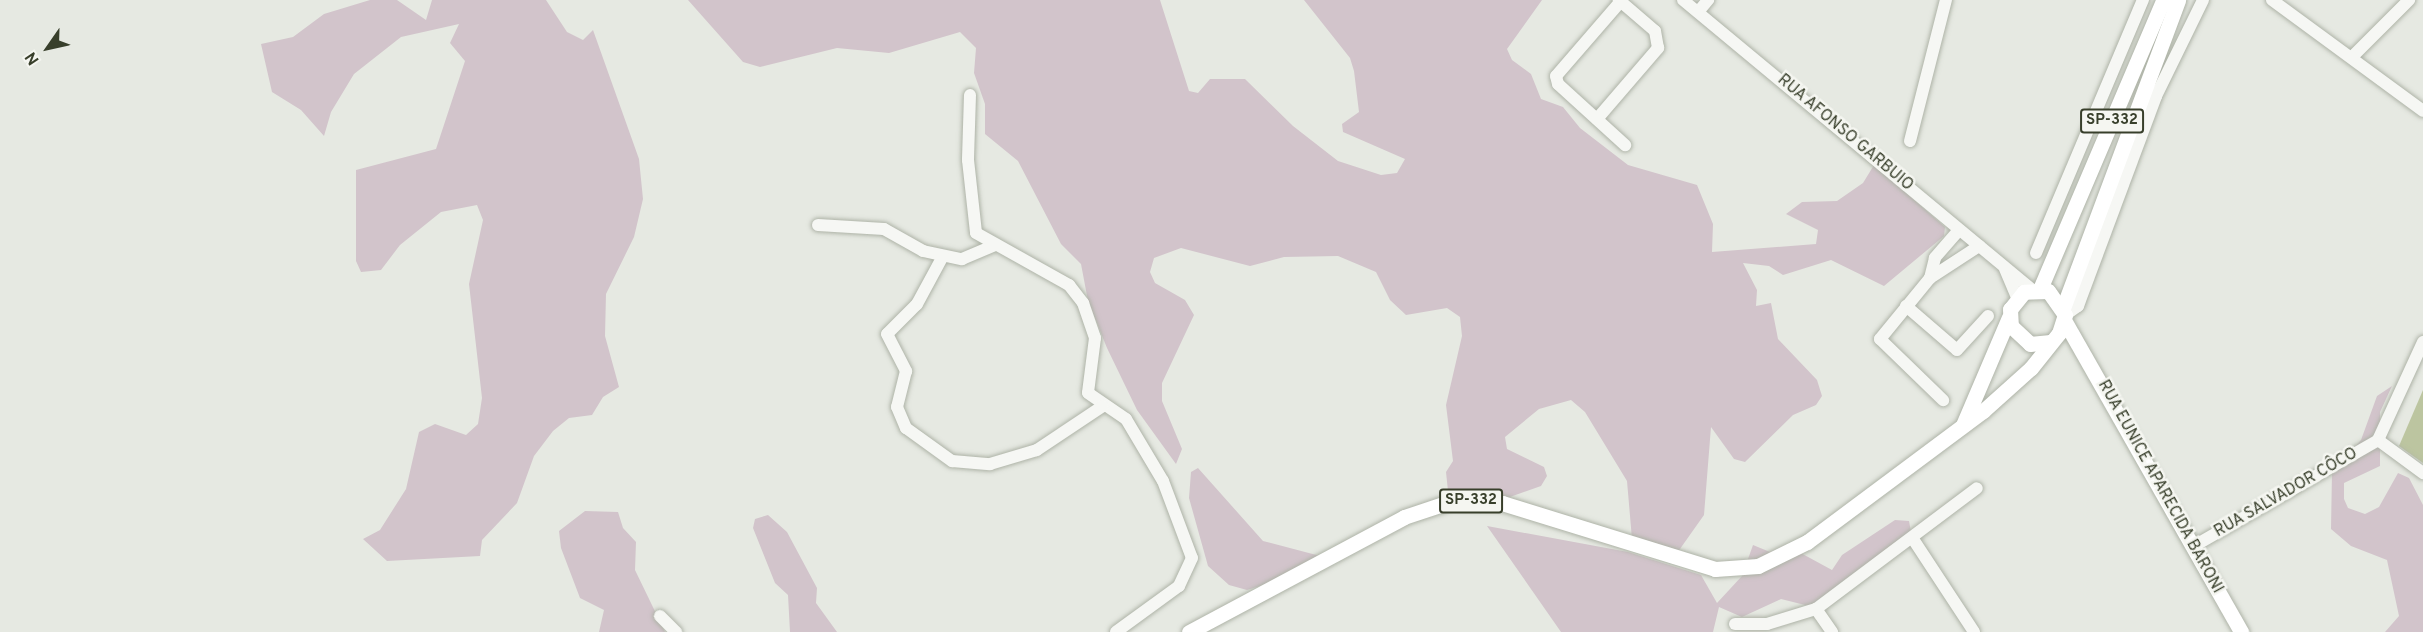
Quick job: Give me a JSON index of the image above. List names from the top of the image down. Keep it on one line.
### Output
{"streets":{"main road":["SP-332","RUA EUNICE APARECIDA BARONI"],"street":["RUA AFONSO GARBUIO","RUA SALVADOR CÔCO"]},"crossings":[["SP-332","RUA AFONSO GARBUIO"],["SP-332","RUA EUNICE APARECIDA BARONI"],["RUA AFONSO GARBUIO","RUA EUNICE APARECIDA BARONI"],["RUA EUNICE APARECIDA BARONI","RUA SALVADOR CÔCO"]],"north":"bottom left"}
